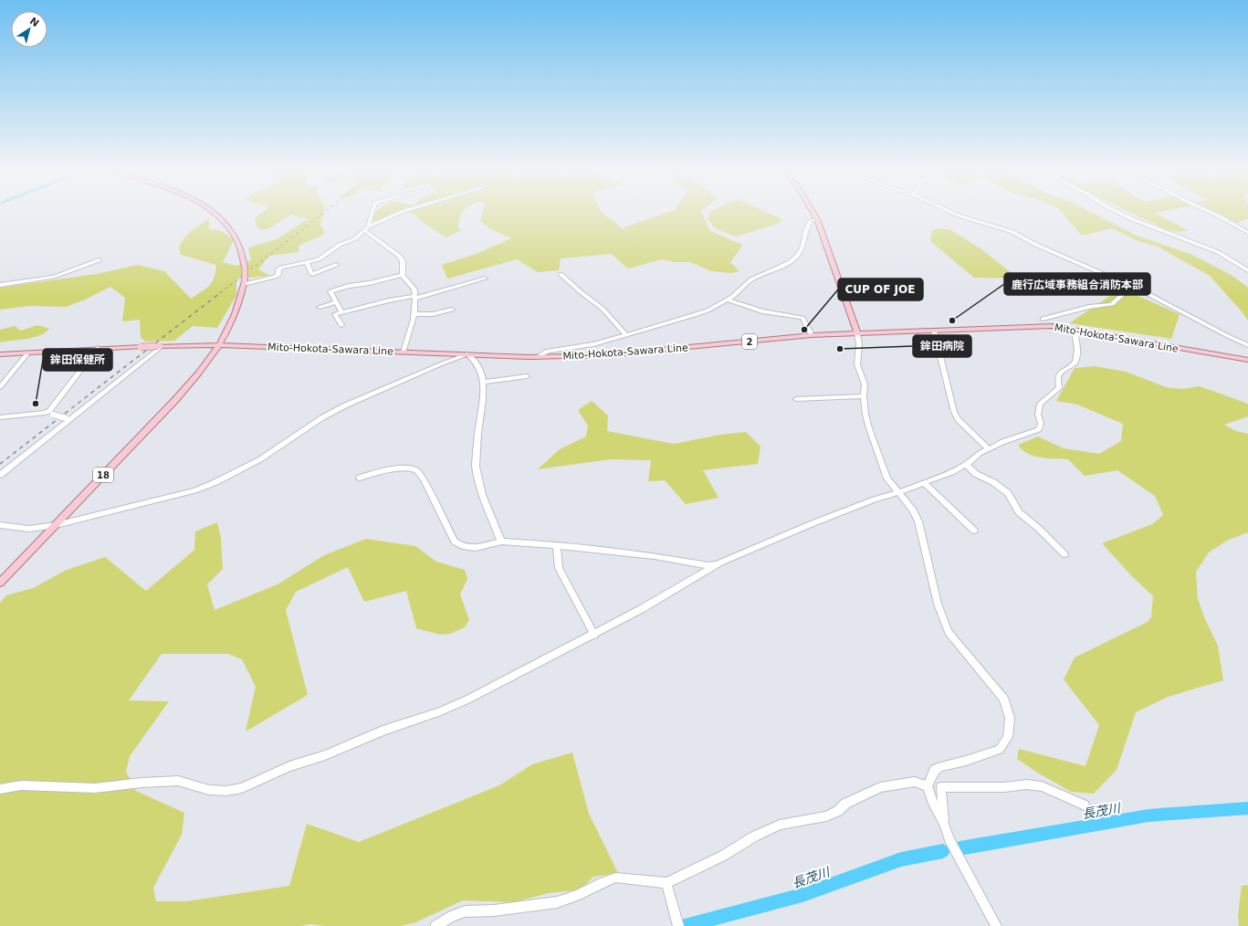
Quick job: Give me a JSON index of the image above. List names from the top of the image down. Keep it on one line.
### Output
{"streets":{"main road":["Mito-Hokota-Sawara Line","2","18"]},"crossings":[["Mito-Hokota-Sawara Line","18"]],"water":["長茂川"],"places":["鹿行広域事務組合消防本部","CUP OF JOE","鉾田病院","鉾田保健所"],"north":"top right"}
